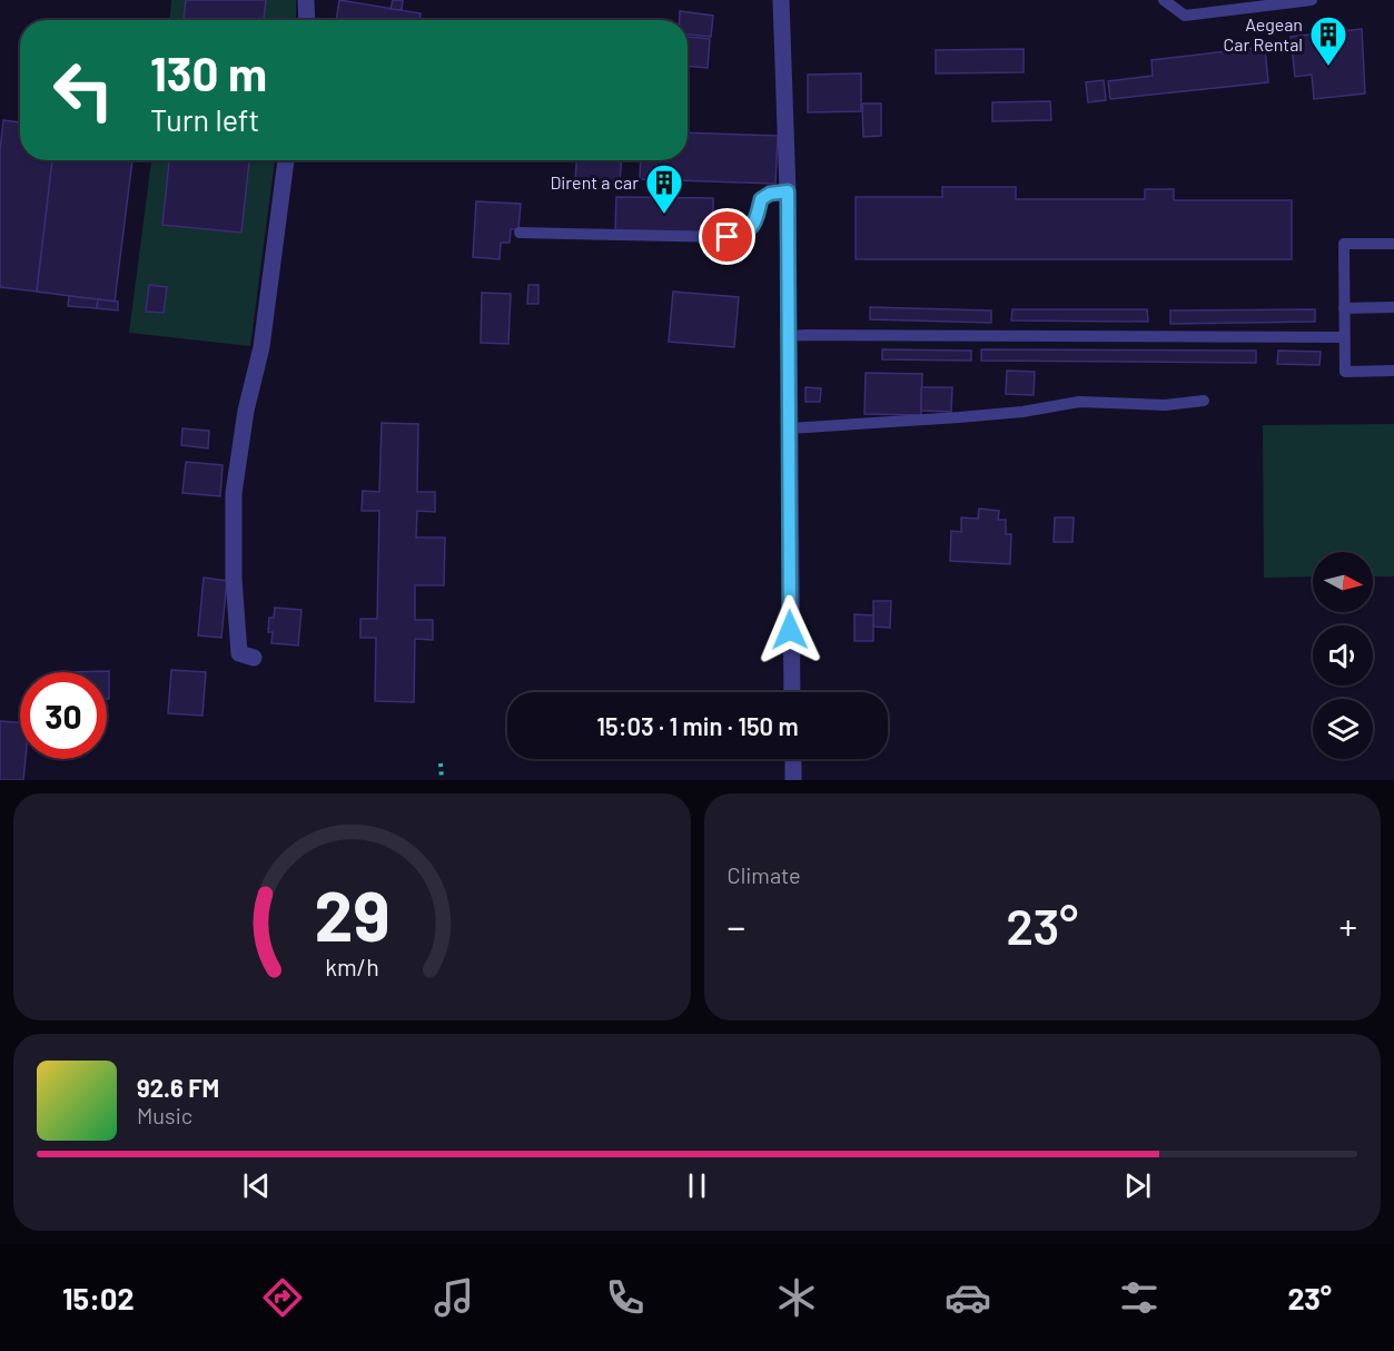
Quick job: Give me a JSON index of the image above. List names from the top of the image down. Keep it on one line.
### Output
{"places":{"building":["Aegean Car Rental","Dirent a car"]},"north":"right","page":{"turn":["130 m","Turn left"],"limit":"30","trip":"15:03 · 1 min · 150 m","tile":"Climate","heat":["−","23°","+"],"song":["92.6 FM","Music"],"tabs":["15:02","23°"],"gauge":["29","km/h"]}}
